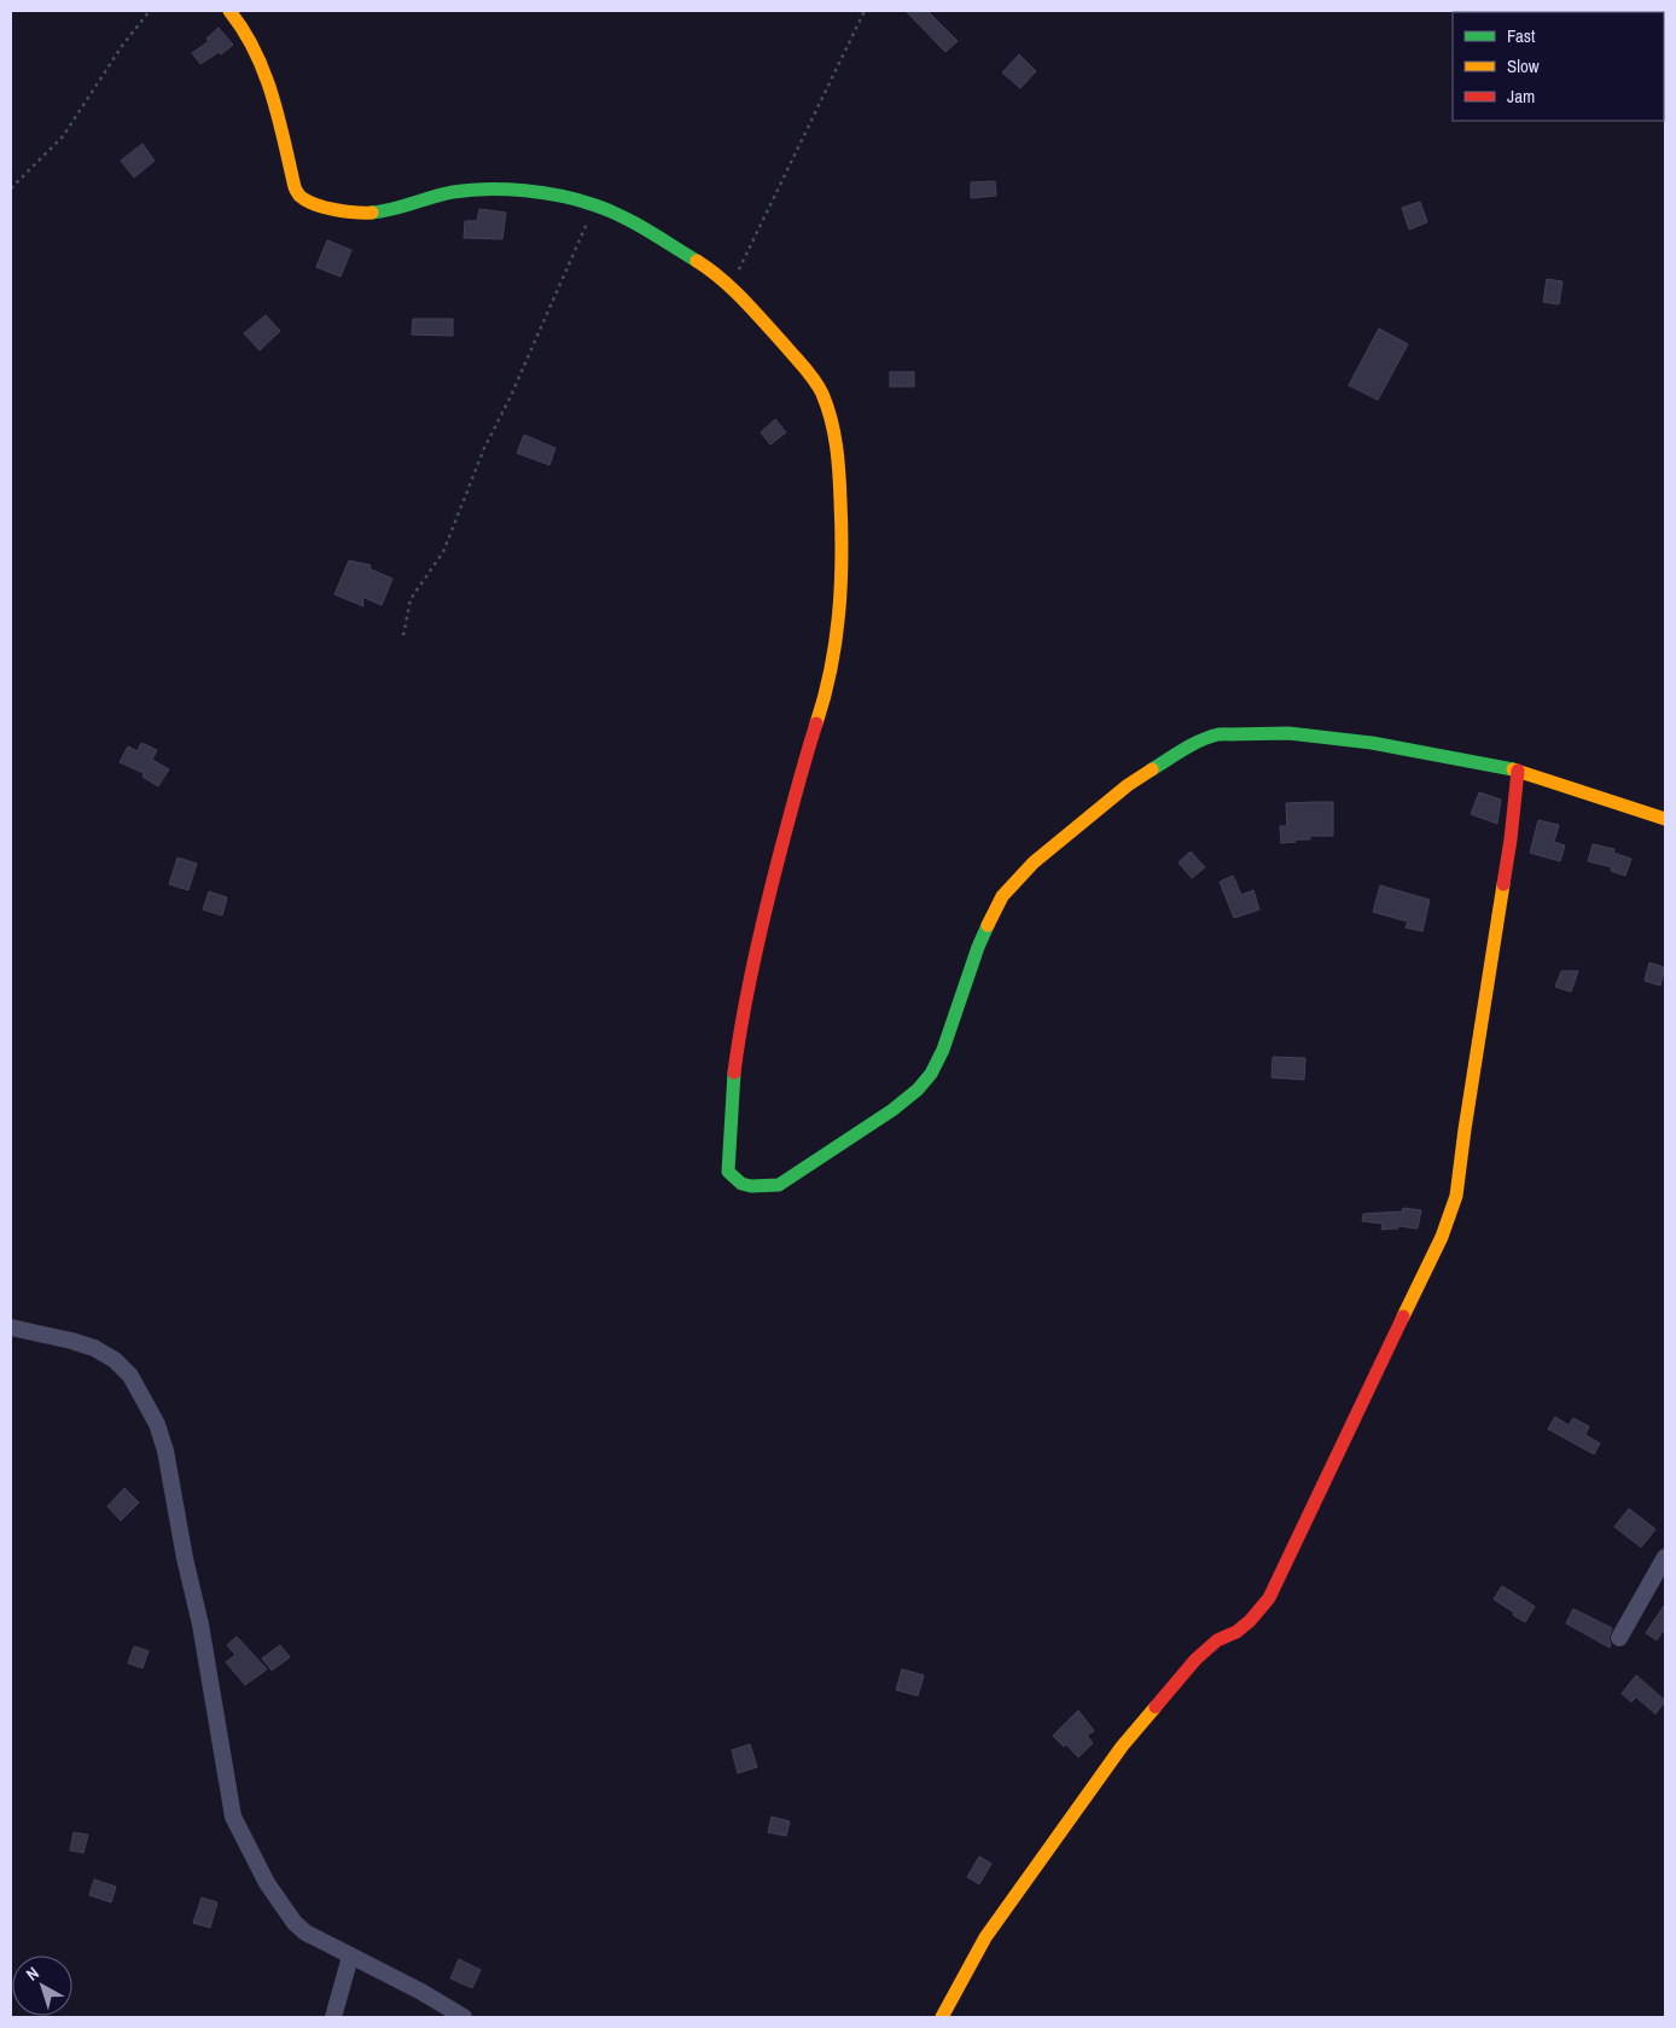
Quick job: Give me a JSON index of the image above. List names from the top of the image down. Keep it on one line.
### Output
{"legend":["Fast","Slow","Jam"],"north":"top left"}
